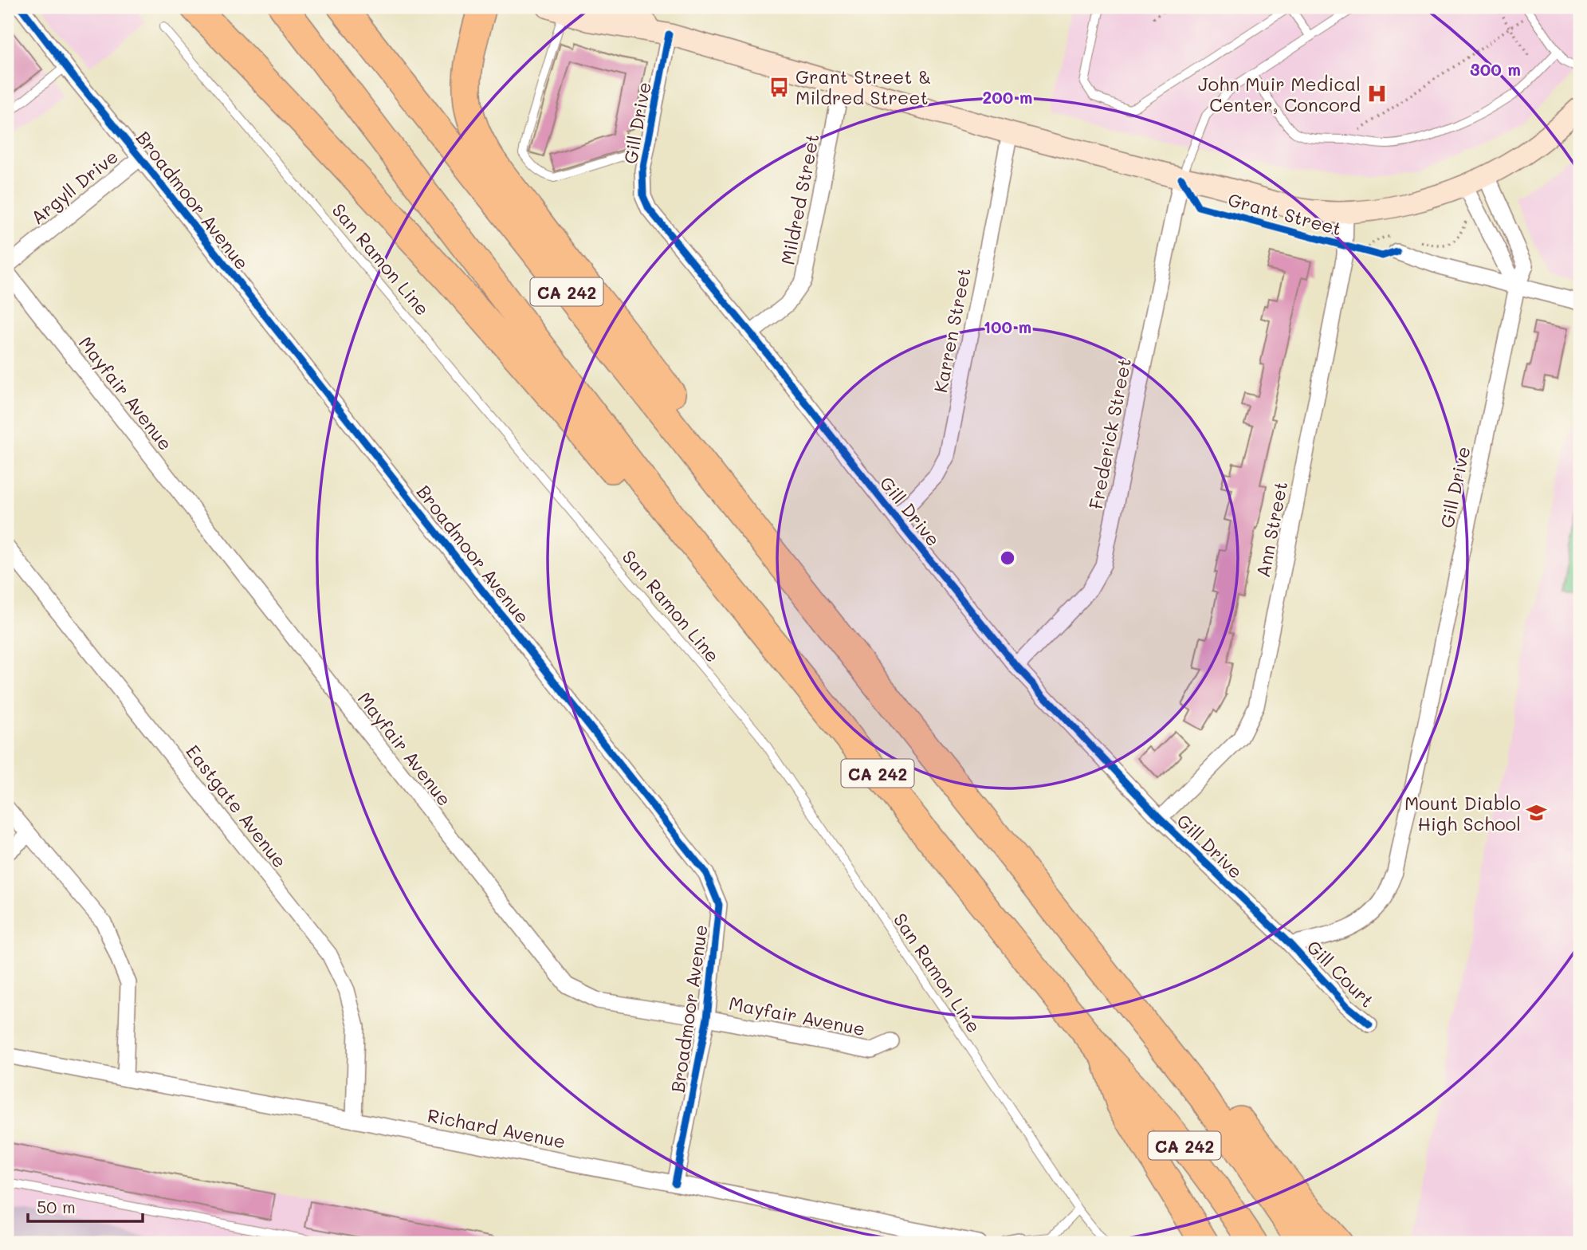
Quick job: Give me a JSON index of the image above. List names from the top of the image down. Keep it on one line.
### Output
{"streets":{"highway":["CA 242"],"street":["Gill Drive","Argyll Drive","Mildred Street","Broadmoor Avenue","Grant Street","Karren Street","Mayfair Avenue","Frederick Street","Ann Street","Eastgate Avenue","Gill Court","Richard Avenue"],"lane":["San Ramon Line"]},"crossings":[["Gill Drive","Mildred Street"],["Gill Drive","Grant Street"],["Gill Drive","Karren Street"],["Gill Drive","Frederick Street"],["Gill Drive","Ann Street"],["Gill Drive","Gill Court"],["Argyll Drive","Broadmoor Avenue"],["Mildred Street","Grant Street"],["Broadmoor Avenue","Mayfair Avenue"],["Broadmoor Avenue","Richard Avenue"],["Grant Street","Karren Street"],["Grant Street","Frederick Street"],["Grant Street","Ann Street"],["Eastgate Avenue","Richard Avenue"]],"places":{"bus stop":["Grant Street & Mildred Street"],"hospital":["John Muir Medical Center, Concord"],"school or university":["Mount Diablo High School"]},"scale_bar":"50 m","rings":["300 m","200 m","100 m"]}
